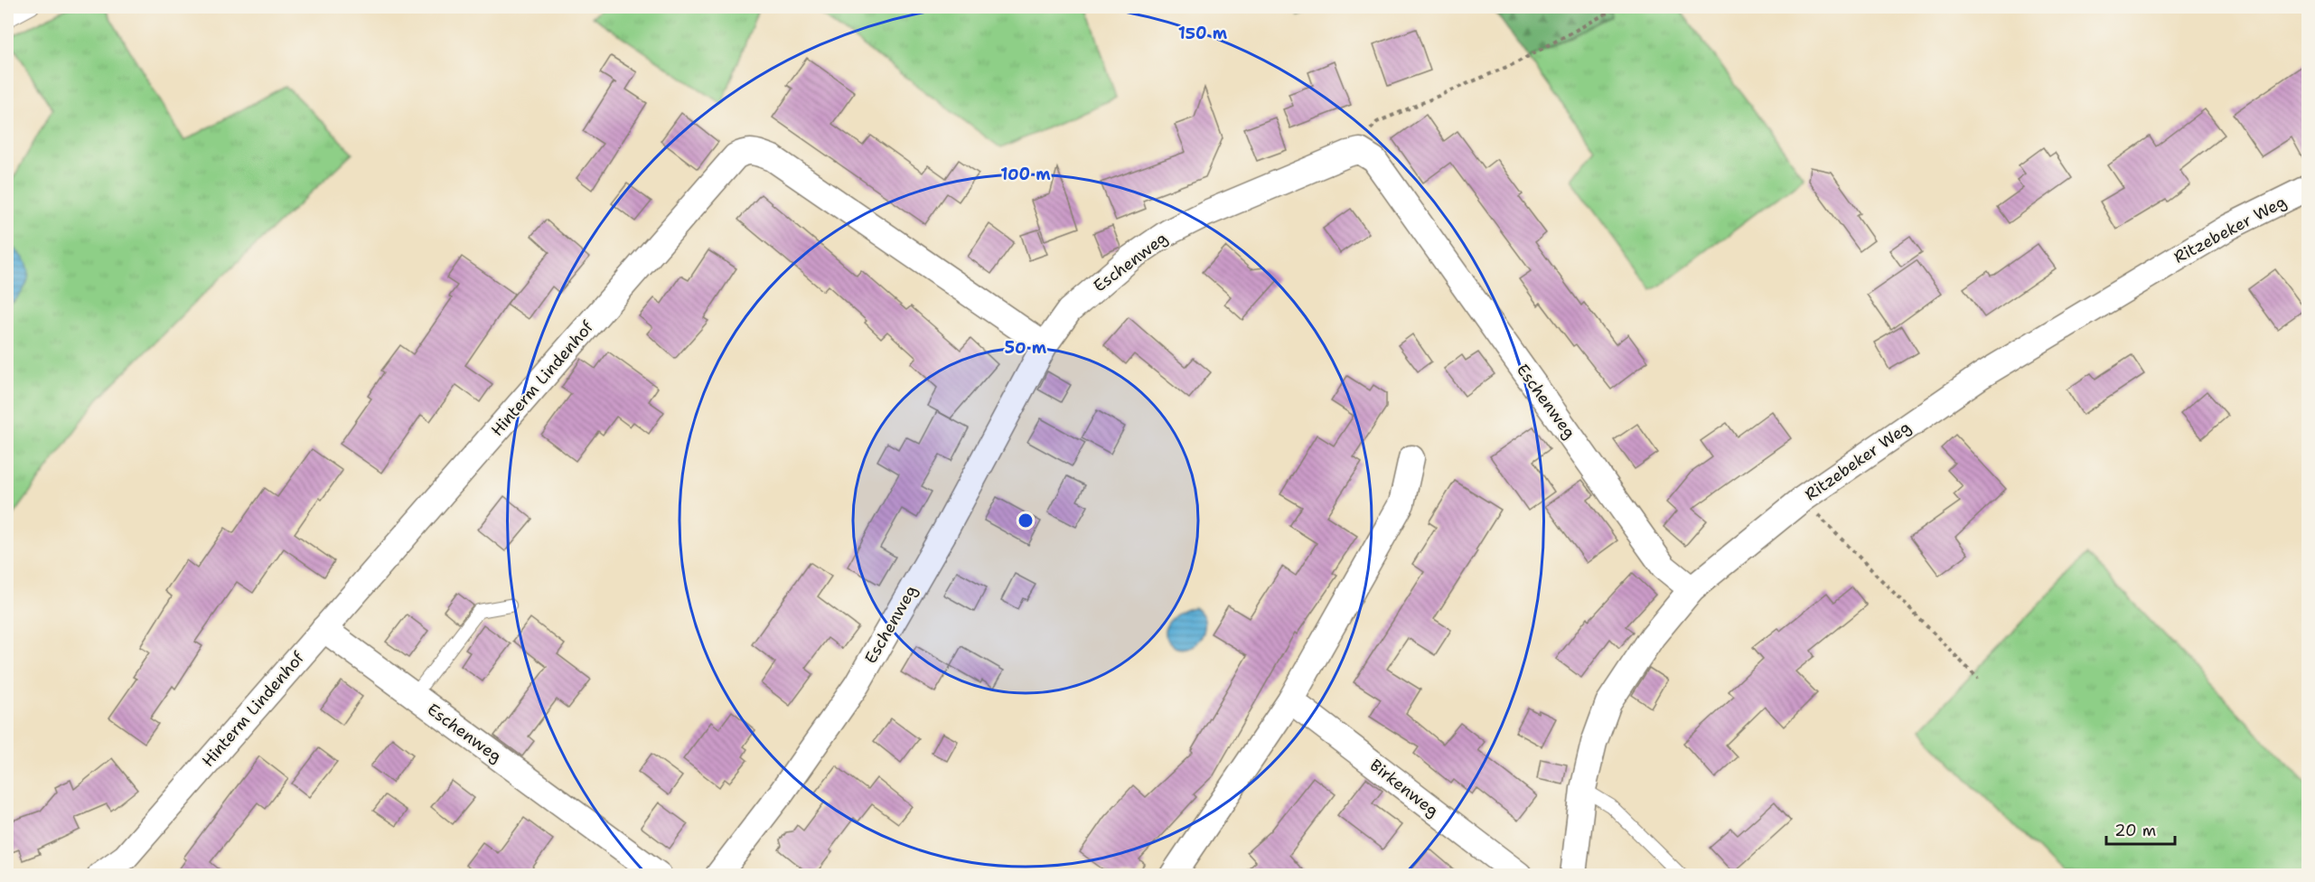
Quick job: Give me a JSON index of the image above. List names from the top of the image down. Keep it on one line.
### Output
{"streets":{"street":["Ritzebeker Weg","Eschenweg","Hinterm Lindenhof","Birkenweg"]},"crossings":[["Ritzebeker Weg","Eschenweg"],["Eschenweg","Hinterm Lindenhof"]],"scale_bar":"20 m","rings":["150 m","100 m","50 m"]}
